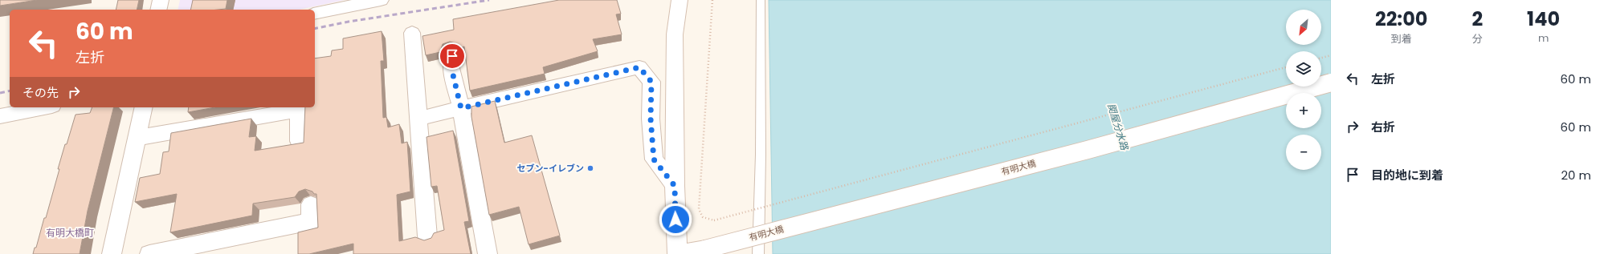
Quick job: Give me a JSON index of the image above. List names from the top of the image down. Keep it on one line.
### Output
{"streets":{"street":["有明大橋"]},"districts":["有明大橋町"],"water":["関屋分水路"],"places":["セブン-イレブン"],"north":"bottom left","page":{"eta":["22:00","到着","2","分","140","m"],"map_buttons":["+","−"],"turn":["60 m","左折"],"list":[{"name":"左折","value":"60 m"},{"name":"右折","value":"60 m"},{"name":"目的地に到着","value":"20 m"}],"then":"その先"}}
